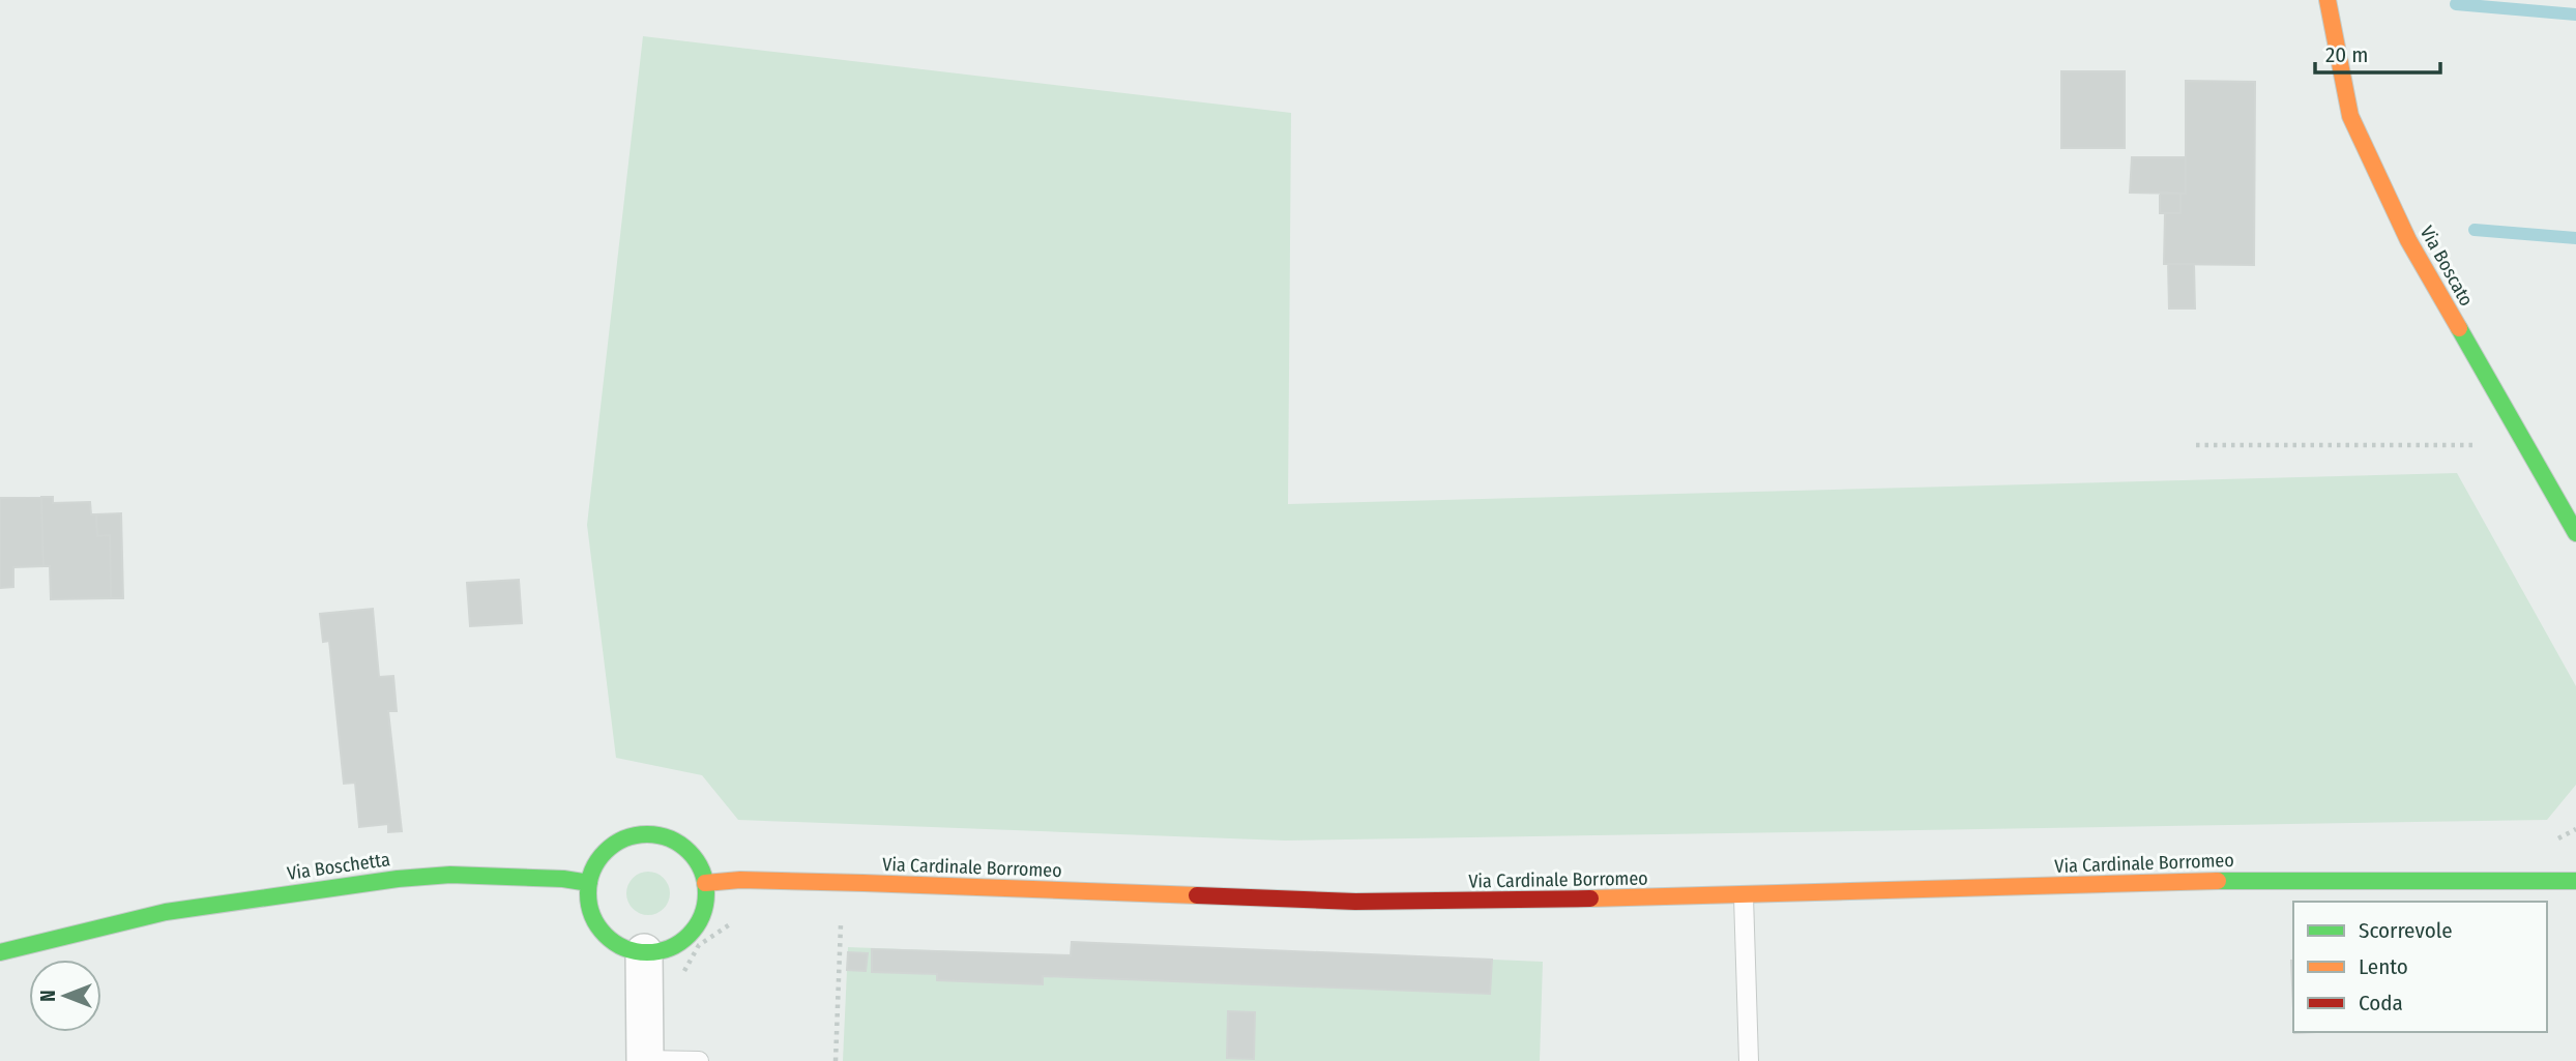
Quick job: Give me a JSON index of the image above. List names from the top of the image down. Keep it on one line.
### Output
{"streets":{"street":["Via Boscato","Via Cardinale Borromeo","Via Boschetta"]},"crossings":[["Via Cardinale Borromeo","Via Boschetta"]],"legend":["Scorrevole","Lento","Coda"],"scale_bar":"20 m","north":"left"}
